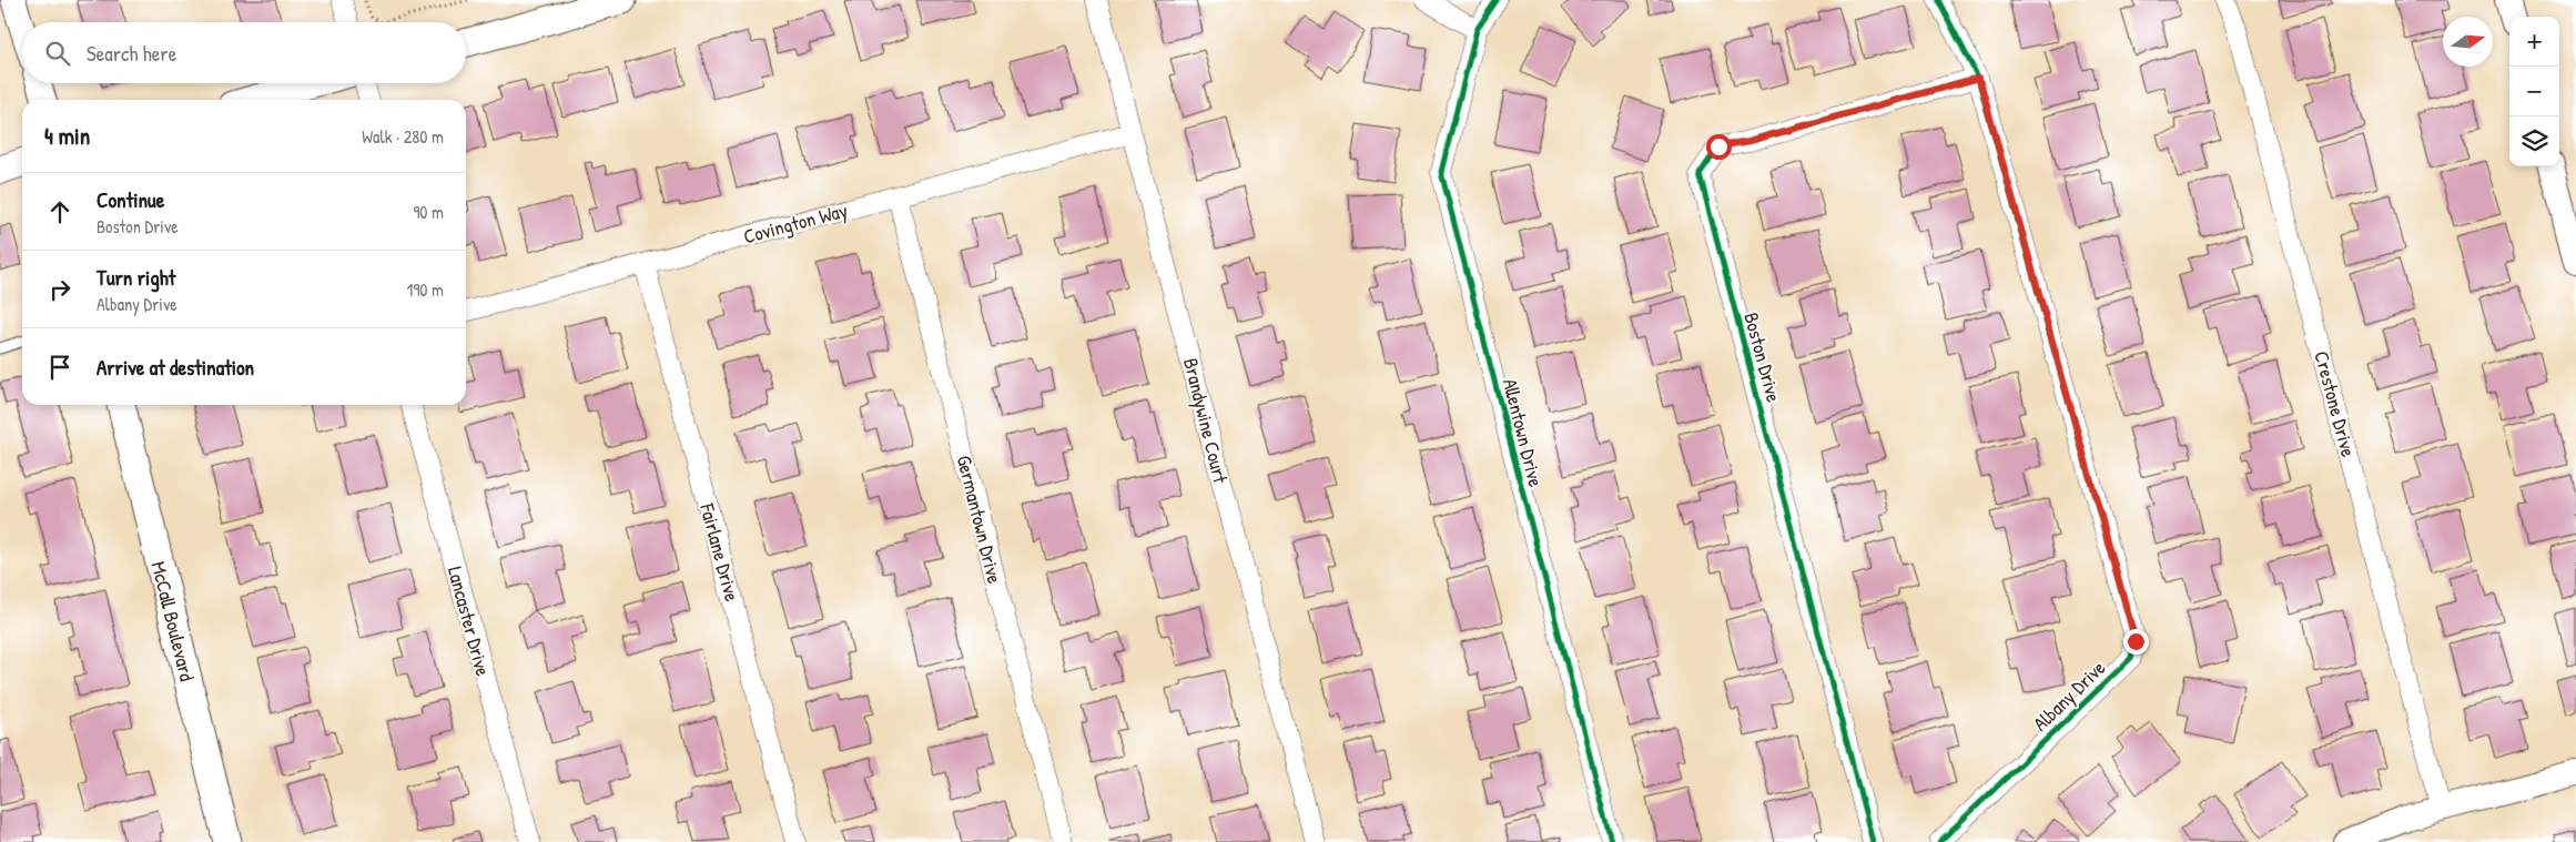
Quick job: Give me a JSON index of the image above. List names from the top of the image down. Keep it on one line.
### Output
{"streets":{"main road":["McCall Boulevard"],"street":["Covington Way","Boston Drive","Crestone Drive","Brandywine Court","Allentown Drive","Germantown Drive","Fairlane Drive","Lancaster Drive","Albany Drive"]},"crossings":[["Covington Way","Brandywine Court"],["Covington Way","Germantown Drive"],["Covington Way","Fairlane Drive"],["Boston Drive","Albany Drive"]],"north":"right","page":{"map_buttons":["+","−"],"search":"Search here","heading":["4 min","Walk · 280 m"],"list":[["Continue","Boston Drive","90 m"],["Turn right","Albany Drive","190 m"],"Arrive at destination"]}}
